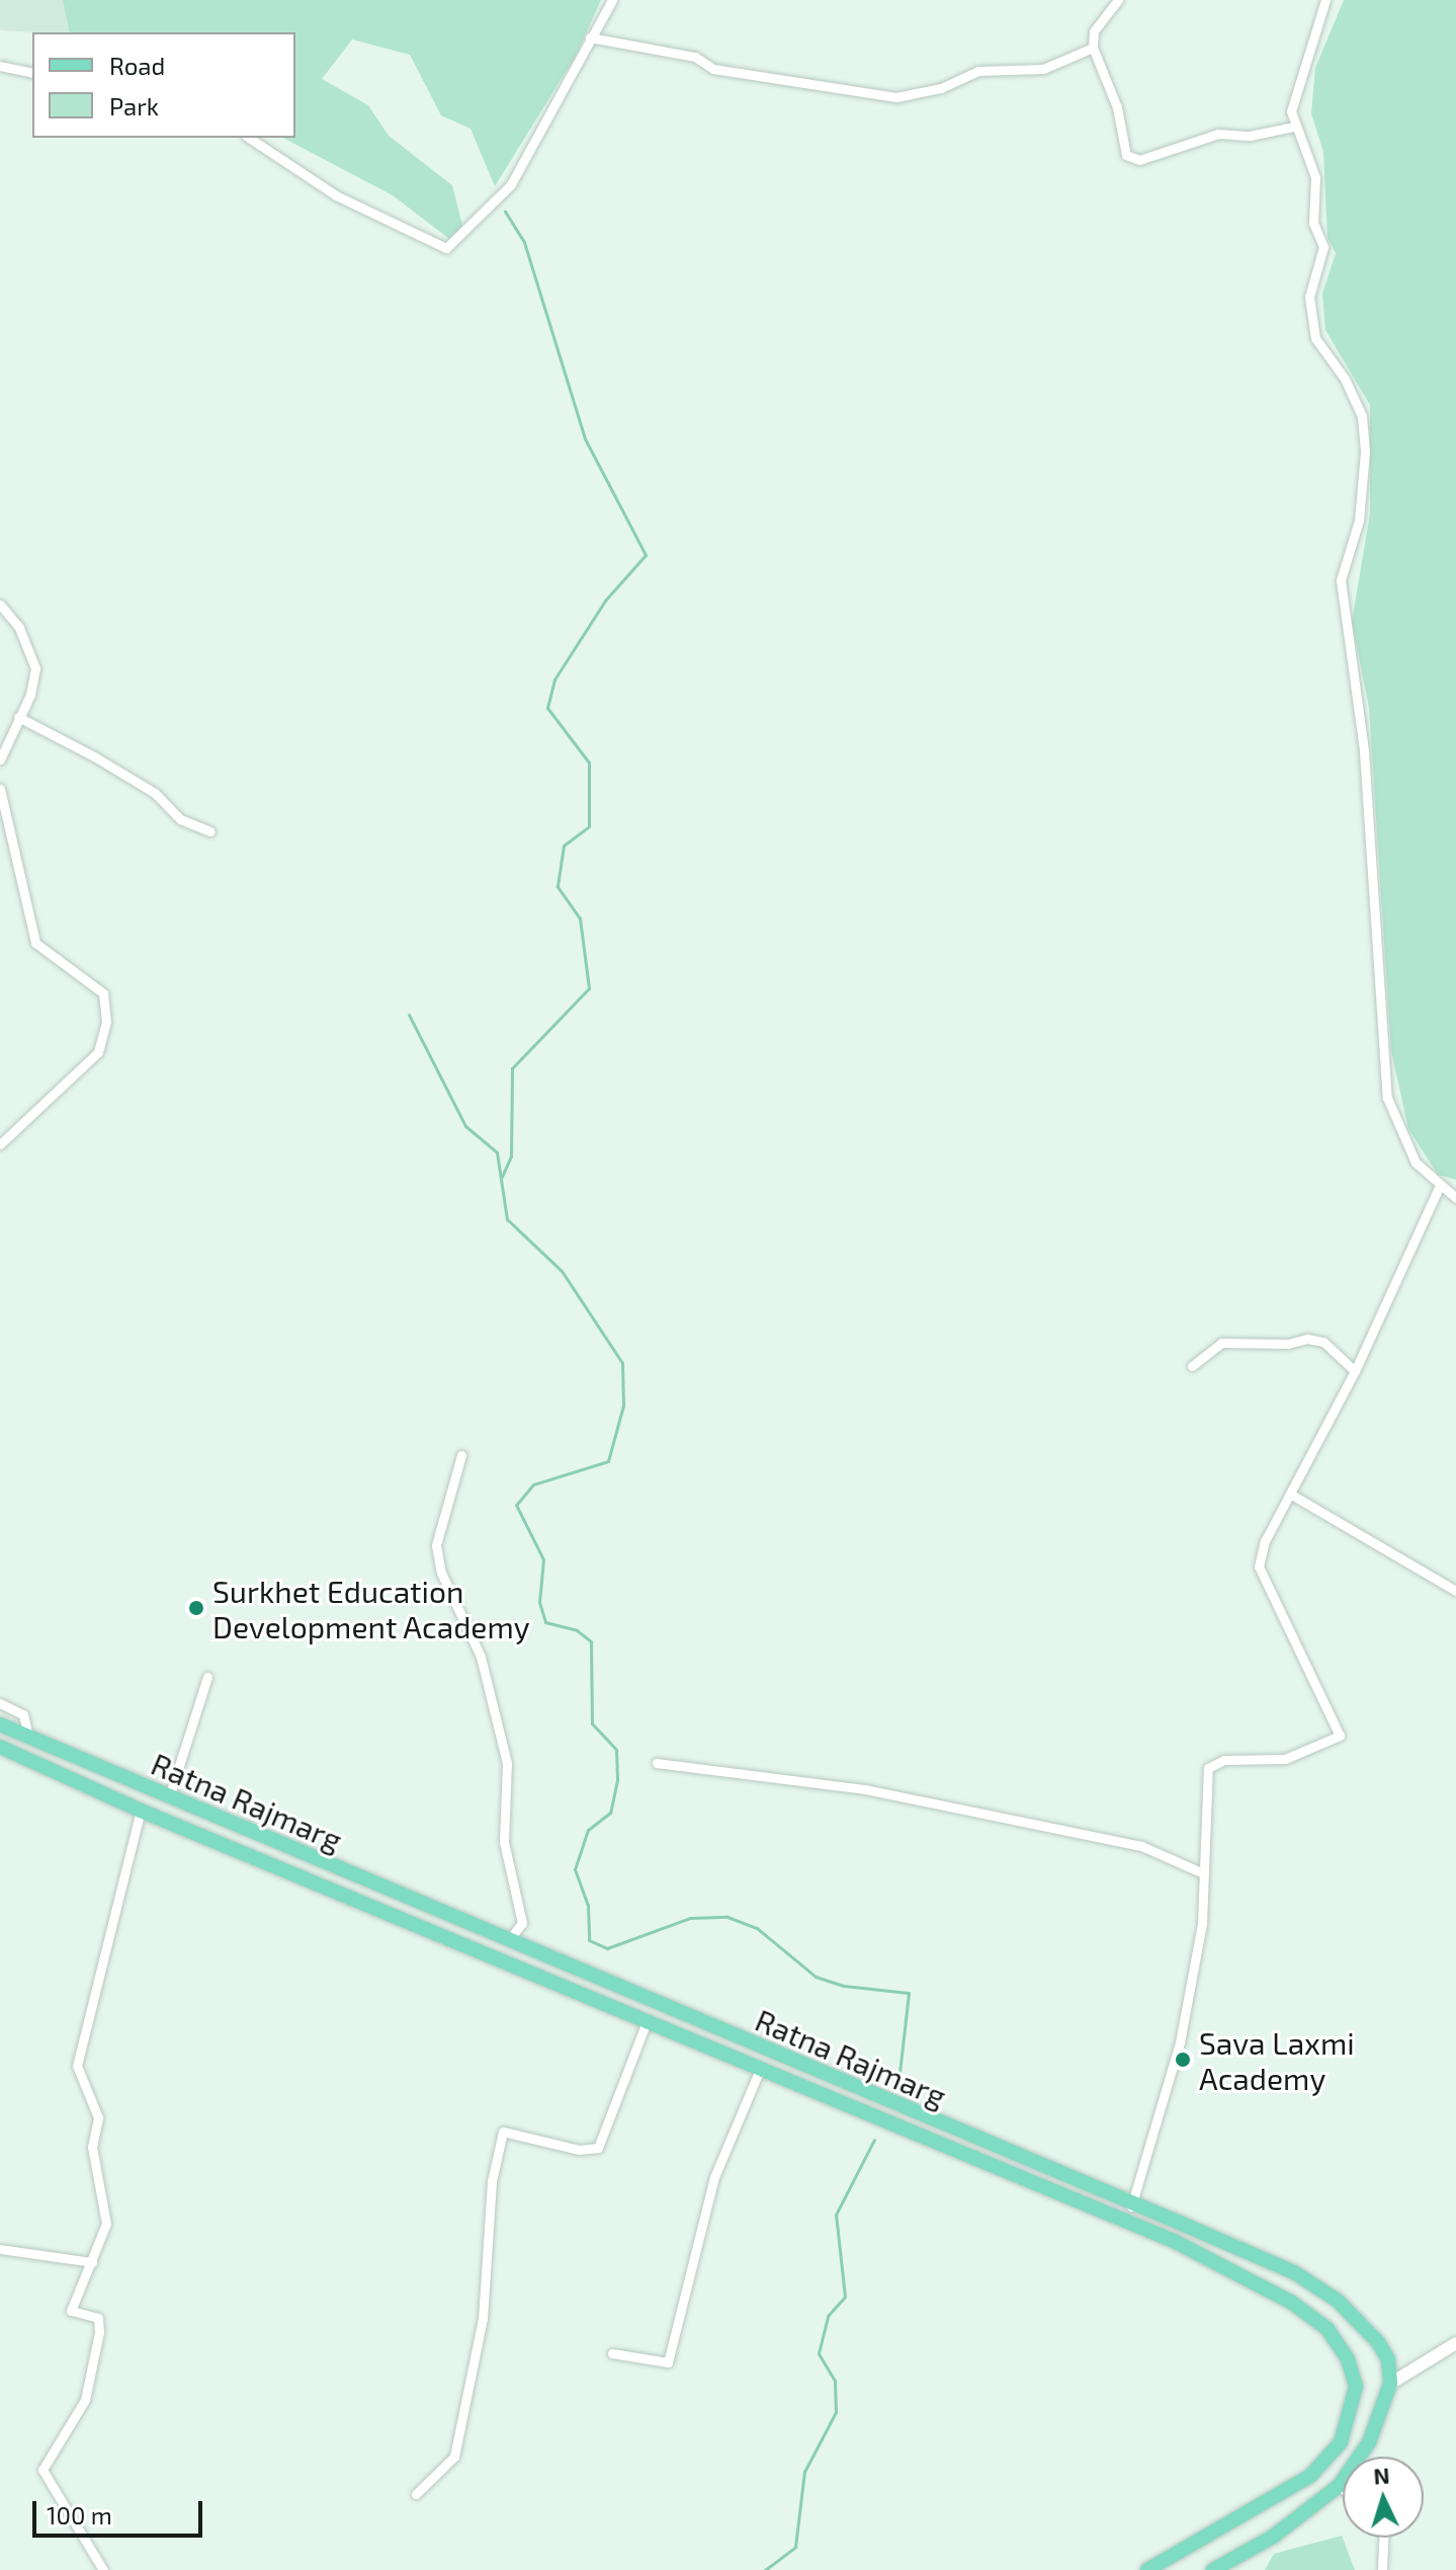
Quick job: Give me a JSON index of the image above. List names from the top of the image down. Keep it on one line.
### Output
{"streets":{"main road":["Ratna Rajmarg"]},"places":["Surkhet Education Development Academy","Sava Laxmi Academy"],"legend":["Road","Park"],"scale_bar":"100 m","north":"top"}
